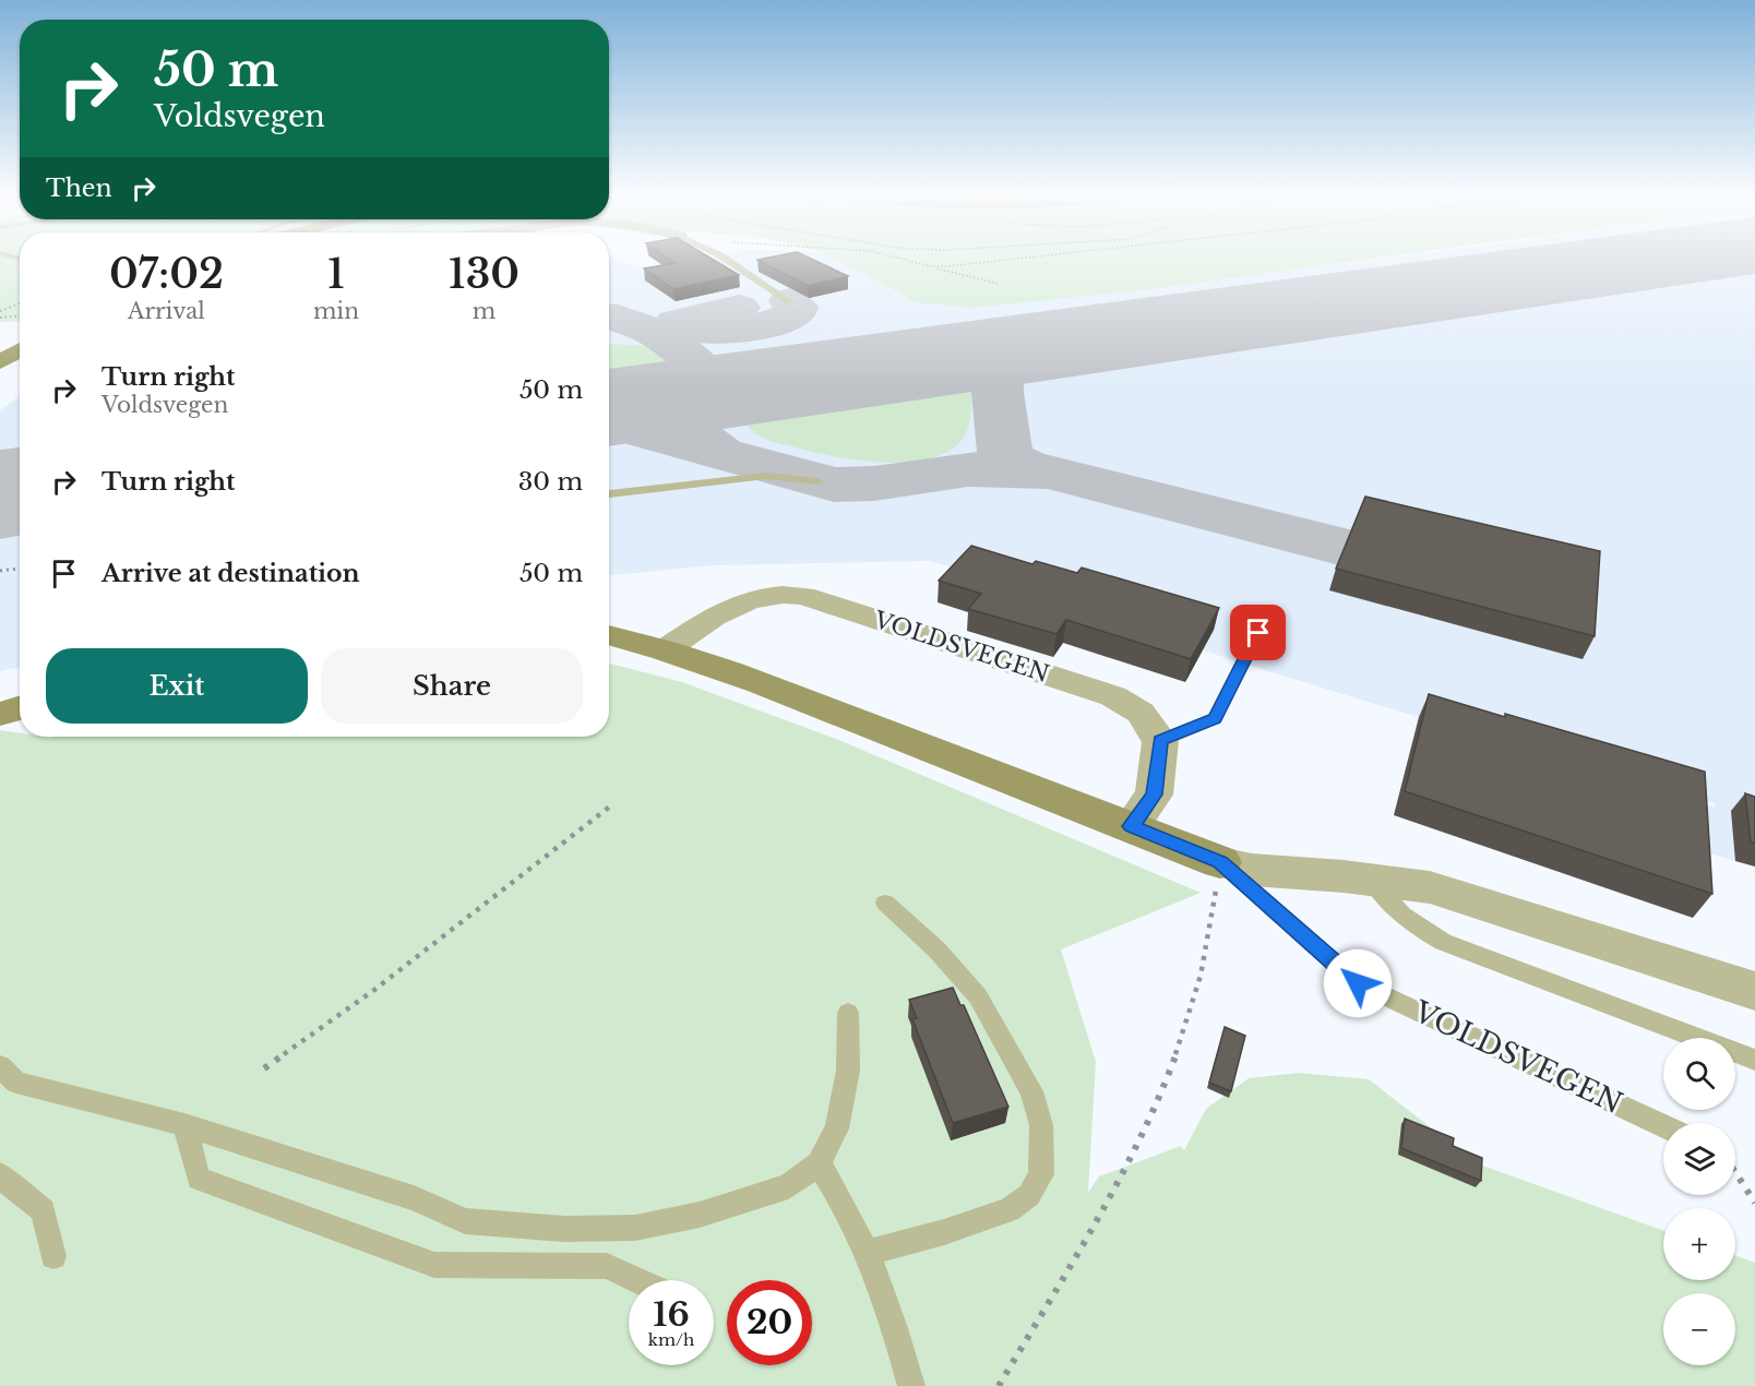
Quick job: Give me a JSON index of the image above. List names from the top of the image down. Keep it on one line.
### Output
{"streets":{"main road":["VOLDSVEGEN"]},"page":{"turn":["50 m","Voldsvegen"],"then":"Then","eta":["07:02","Arrival","1","min","130","m"],"list":[{"name":"Turn right","note":"Voldsvegen","value":"50 m"},{"name":"Turn right","value":"30 m"},{"name":"Arrive at destination","value":"50 m"}],"buttons":["Exit","Share"],"map_buttons":["+","−"],"speed":"16 km/h","limit":"20"}}
